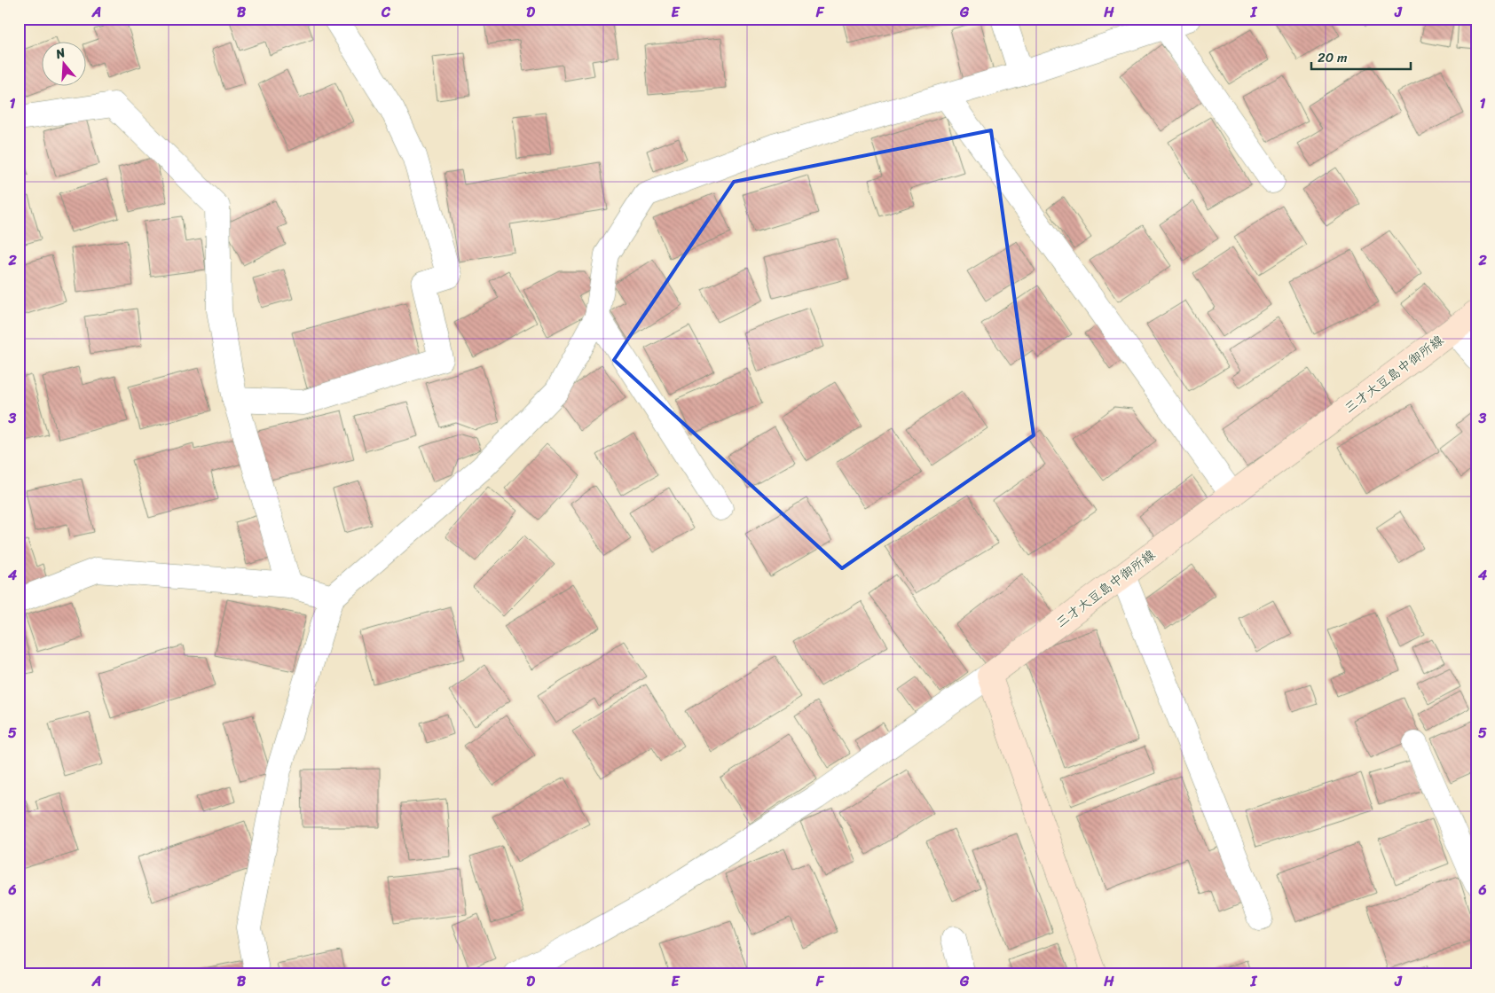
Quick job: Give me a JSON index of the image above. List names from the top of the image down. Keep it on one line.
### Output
{"streets":{"main road":["三才大豆島中御所線"]},"scale_bar":"20 m","north":"top","grid":{"columns":["A","B","C","D","E","F","G","H","I","J"],"rows":["1","2","3","4","5","6"]}}
